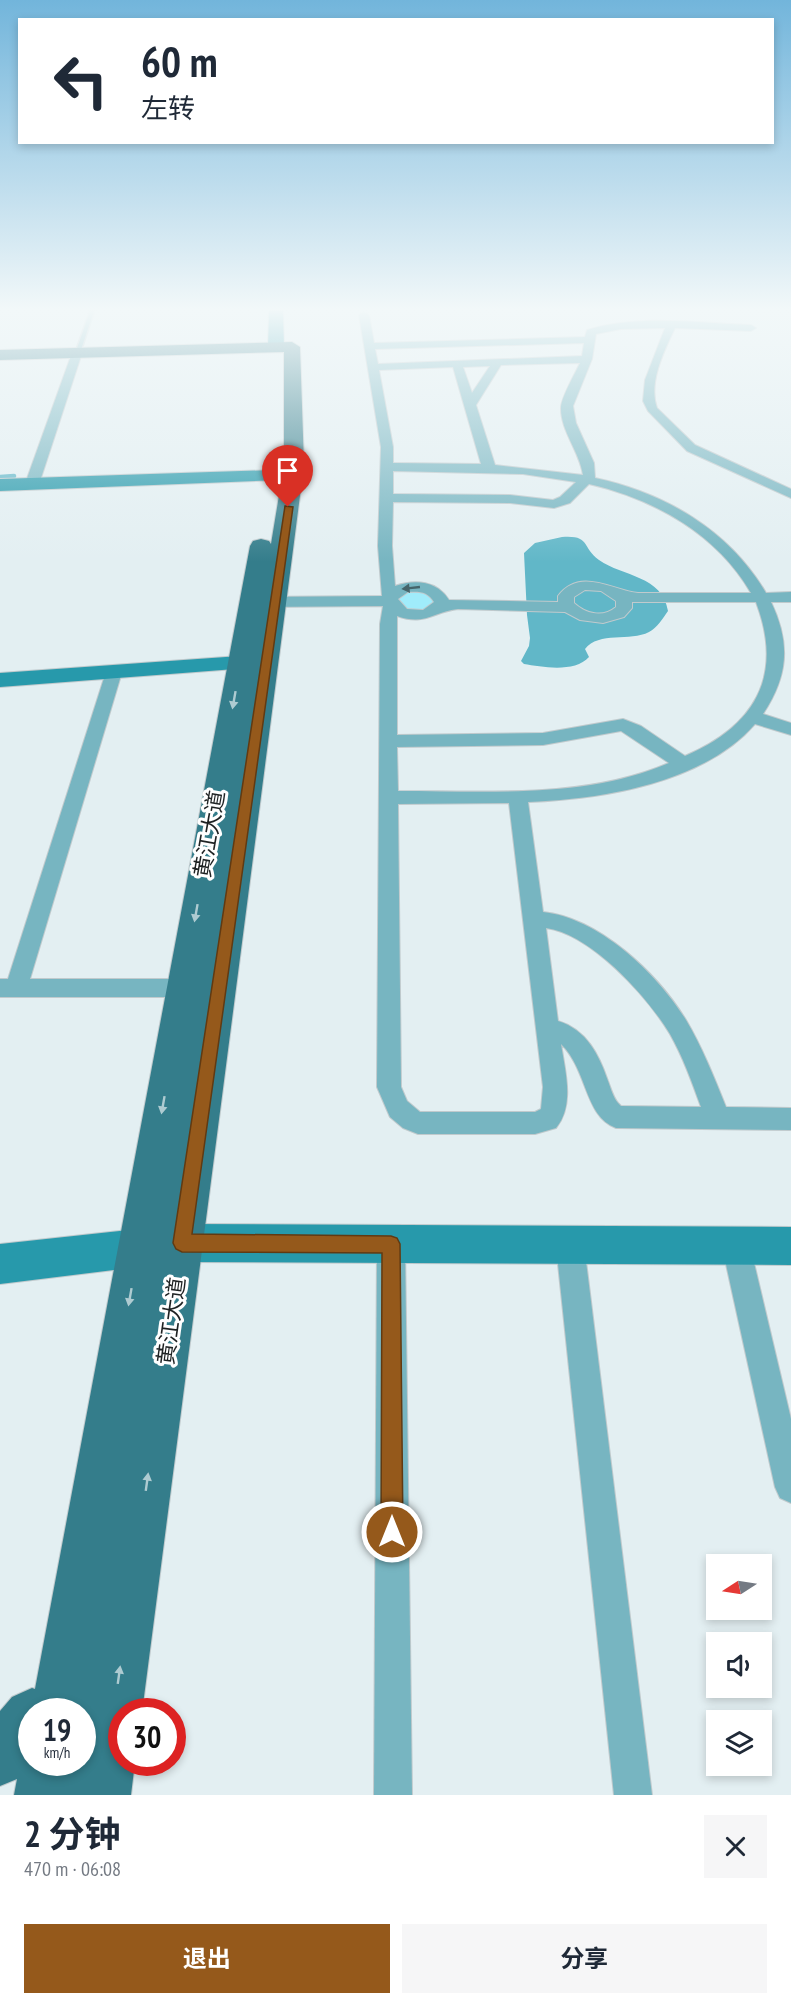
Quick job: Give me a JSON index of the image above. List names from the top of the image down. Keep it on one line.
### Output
{"streets":{"main road":["黄江大道"]},"north":"left","page":{"turn":["60 m","左转"],"speed":"19 km/h","limit":"30","heading":["2 分钟","470 m · 06:08"],"buttons":["退出","分享"]}}
